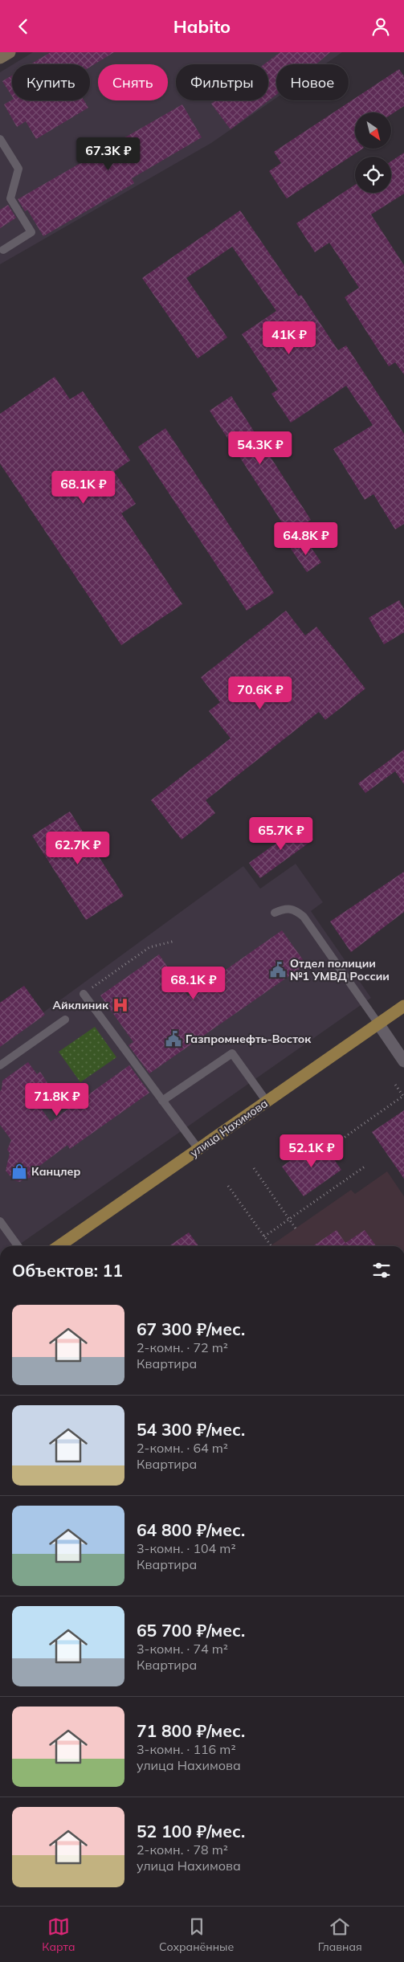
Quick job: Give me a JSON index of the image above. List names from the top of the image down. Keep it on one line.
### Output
{"streets":{"main road":["улица Нахимова"]},"places":{"public building":["Отдел полиции №1 УМВД России","Газпромнефть-Восток"],"hospital":["Айклиник"],"shop":["Канцлер"]},"north":"bottom right","page":{"header":"Habito","chip":["Купить","Снять","Фильтры","Новое"],"price":["67.3K ₽","41K ₽","54.3K ₽","68.1K ₽","64.8K ₽","70.6K ₽","65.7K ₽","62.7K ₽","68.1K ₽","71.8K ₽","52.1K ₽"],"heading":"Объектов: 11","list":[{"name":"67 300 ₽/мес.","note":"2-комн. · 72 m² · Квартира"},{"name":"54 300 ₽/мес.","note":"2-комн. · 64 m² · Квартира"},{"name":"64 800 ₽/мес.","note":"3-комн. · 104 m² · Квартира"},{"name":"65 700 ₽/мес.","note":"3-комн. · 74 m² · Квартира"},{"name":"71 800 ₽/мес.","note":"3-комн. · 116 m² · улица Нахимова"},{"name":"52 100 ₽/мес.","note":"2-комн. · 78 m² · улица Нахимова"}],"tabs":["Карта","Сохранённые","Главная"]}}
